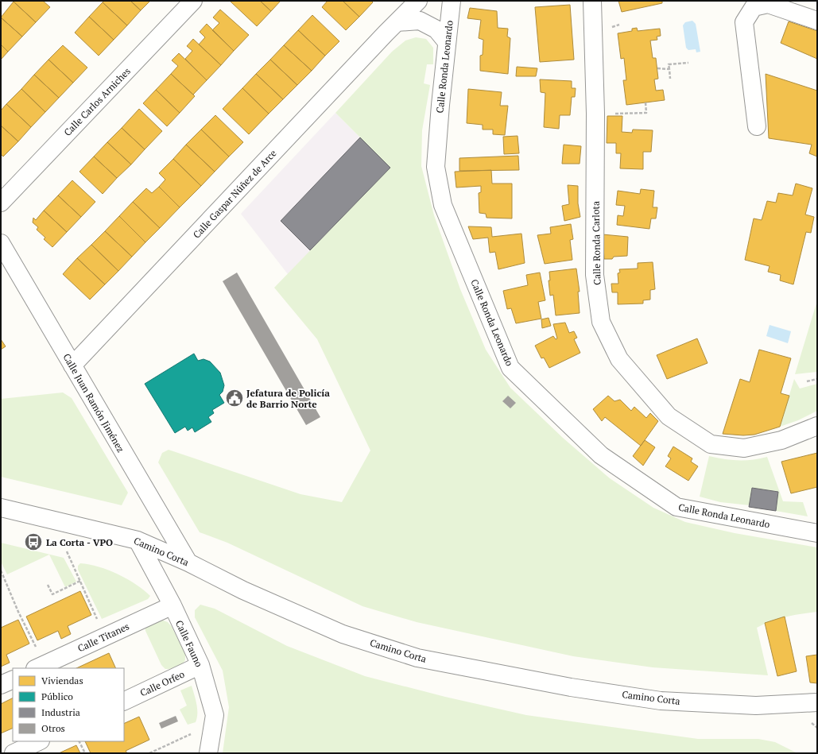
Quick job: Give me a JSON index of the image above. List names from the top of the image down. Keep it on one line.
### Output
{"streets":{"street":["Calle Ronda Leonardo","Calle Carlos Arniches","Calle Gaspar Núñez de Arce","Calle Ronda Carlota","Calle Juan Ramón Jiménez","Camino Corta","Calle Titanes","Calle Fauno","Calle Orfeo"]},"crossings":[["Calle Gaspar Núñez de Arce","Calle Juan Ramón Jiménez"],["Calle Juan Ramón Jiménez","Camino Corta"],["Camino Corta","Calle Fauno"],["Calle Titanes","Calle Fauno"],["Calle Fauno","Calle Orfeo"]],"places":{"public building":["Jefatura de Policía de Barrio Norte"],"bus stop":["La Corta - VPO"]},"legend":["Viviendas","Público","Industria","Otros"]}
